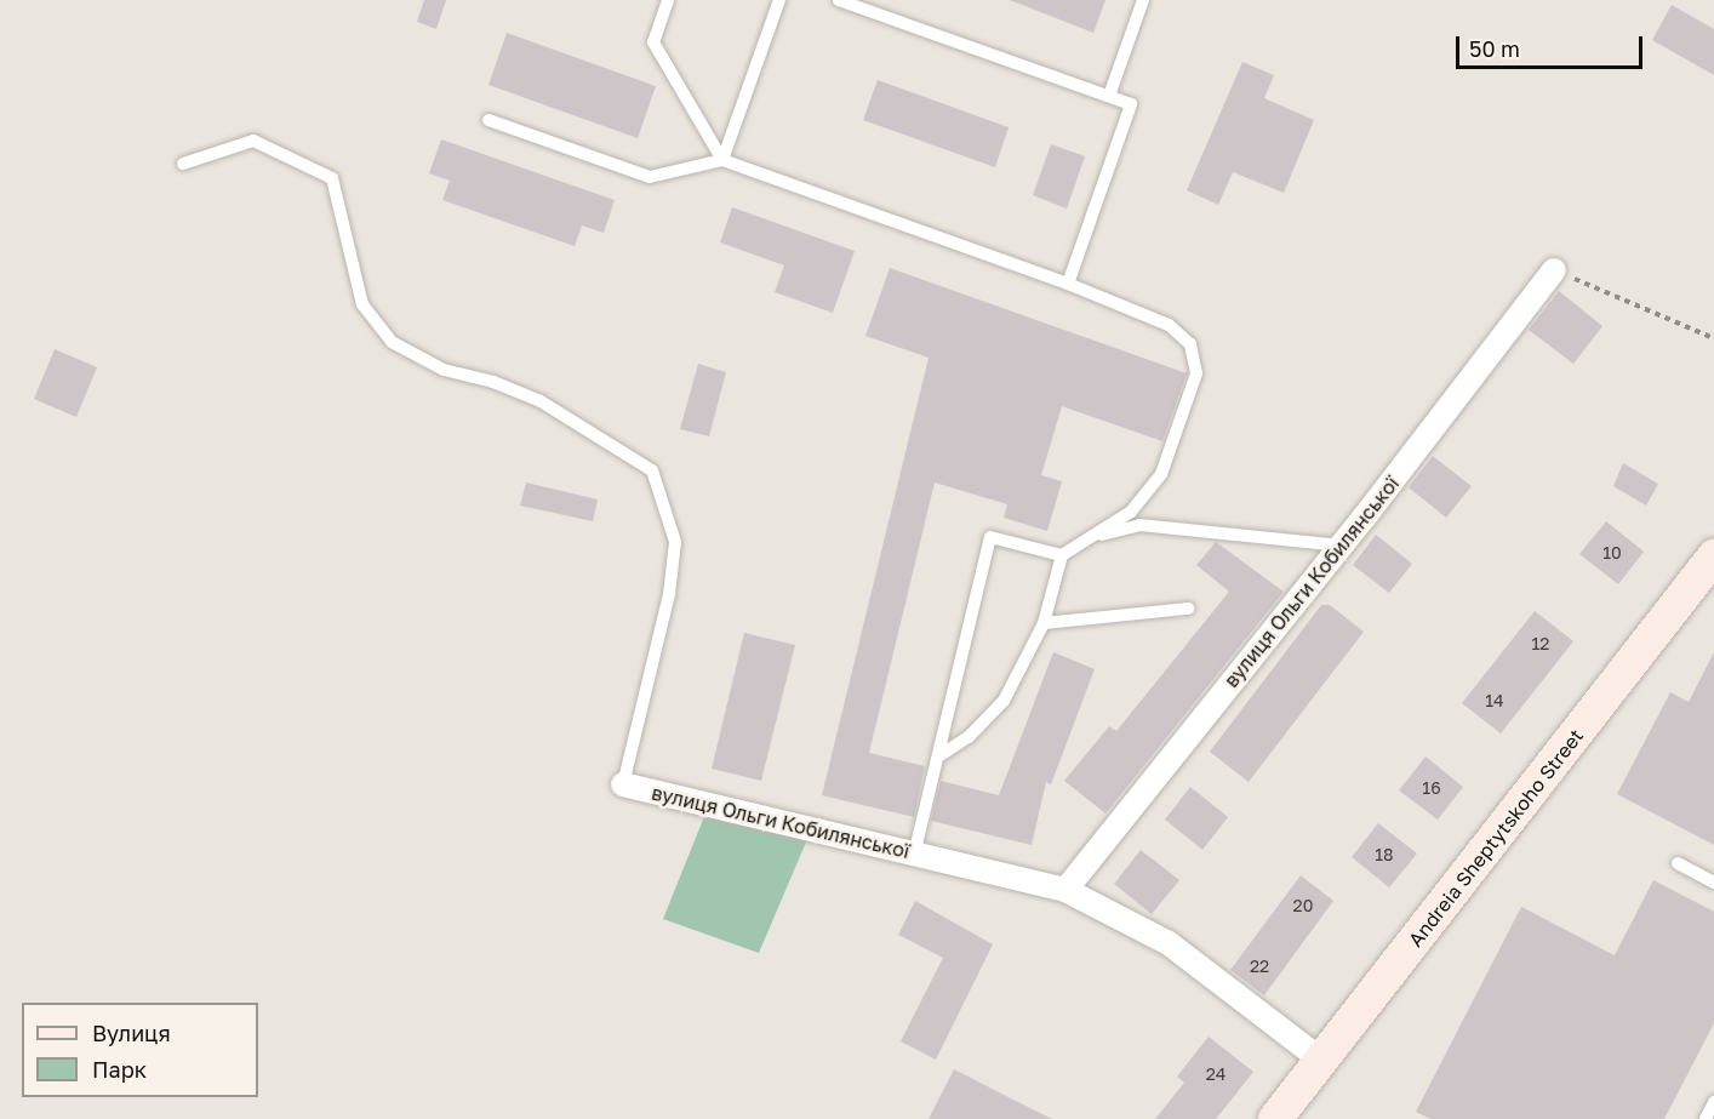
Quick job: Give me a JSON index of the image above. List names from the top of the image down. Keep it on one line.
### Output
{"streets":{"main road":["Andreia Sheptytskoho Street"],"street":["вулиця Ольги Кобилянської"]},"crossings":[["вулиця Ольги Кобилянської","Andreia Sheptytskoho Street"]],"house_numbers":["10","12","14","16","18","20","22","24"],"legend":["Вулиця","Парк"],"scale_bar":"50 m"}
